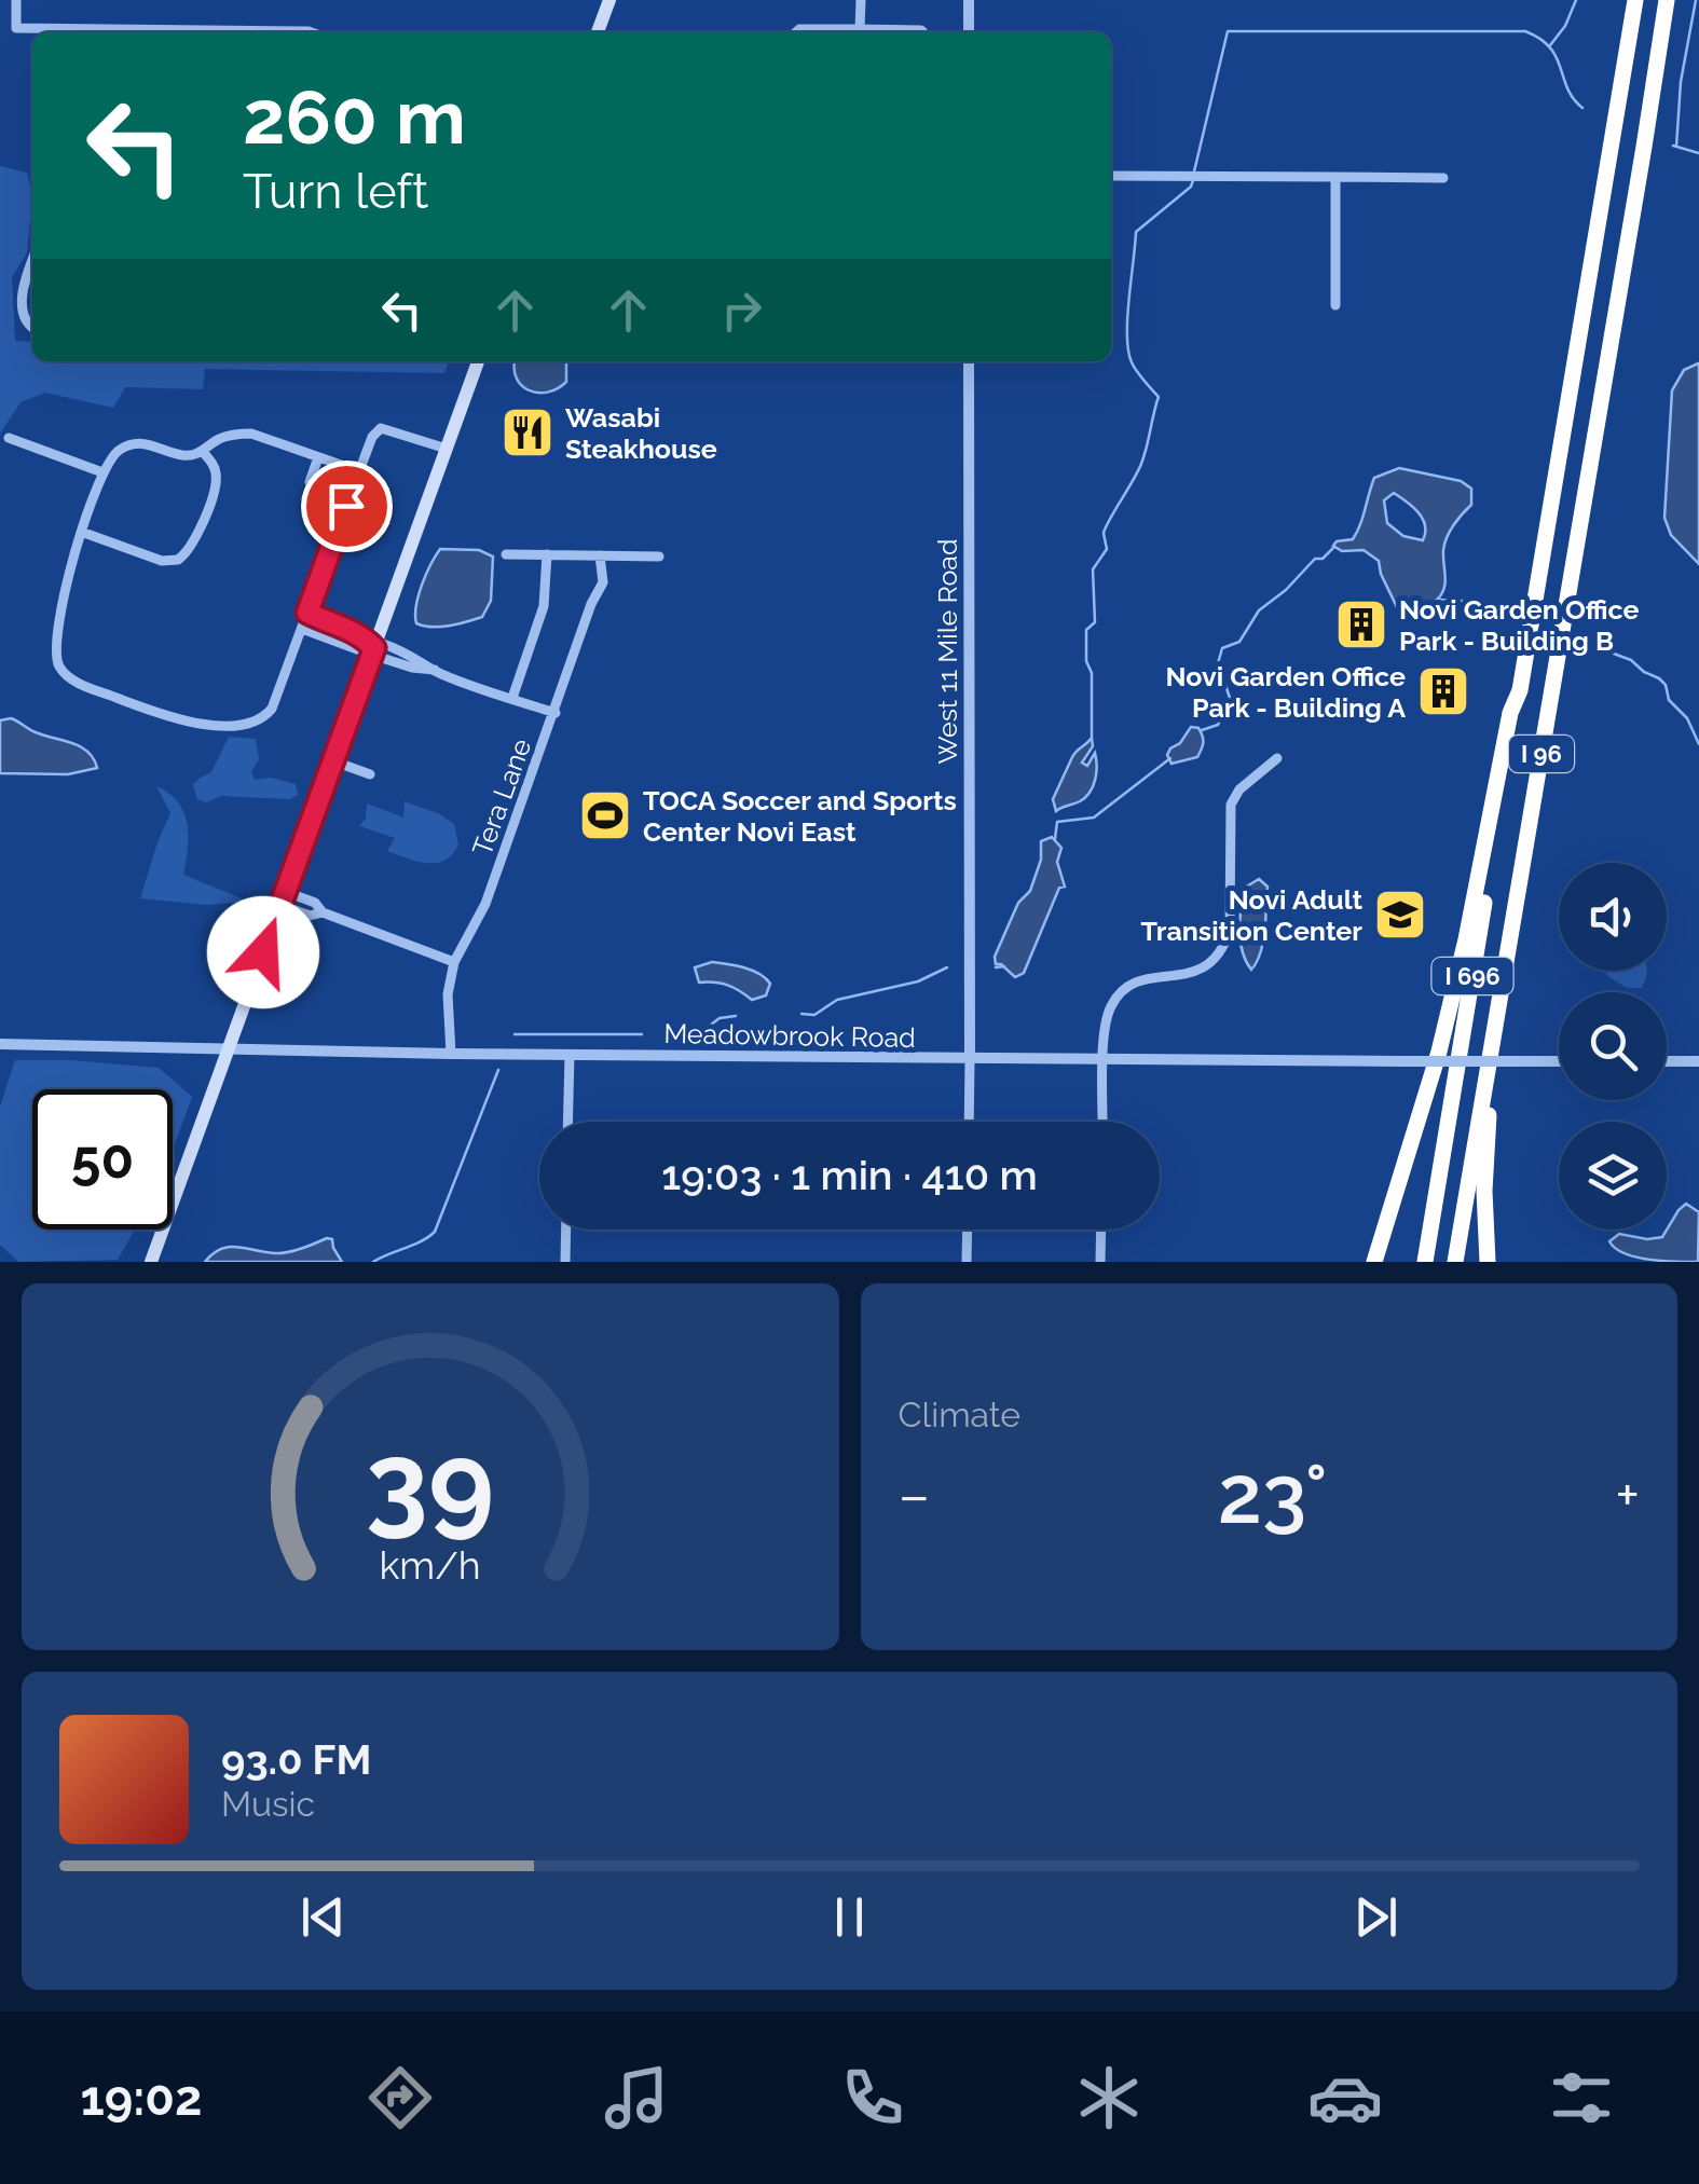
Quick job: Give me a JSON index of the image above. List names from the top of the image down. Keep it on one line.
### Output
{"streets":{"highway":["I 96","I 696"],"street":["West 11 Mile Road","Tera Lane","Meadowbrook Road"]},"crossings":[["West 11 Mile Road","Meadowbrook Road"],["Tera Lane","Meadowbrook Road"]],"places":{"restaurant":["Wasabi Steakhouse"],"building":["Novi Garden Office Park - Building B","Novi Garden Office Park - Building A"],"sports":["TOCA Soccer and Sports Center Novi East"],"school or university":["Novi Adult Transition Center"]},"page":{"turn":["260 m","Turn left"],"limit":"50","trip":"19:03 · 1 min · 410 m","tile":"Climate","heat":["−","23°","+"],"song":["93.0 FM","Music"],"tabs":"19:02","gauge":["39","km/h"]}}
